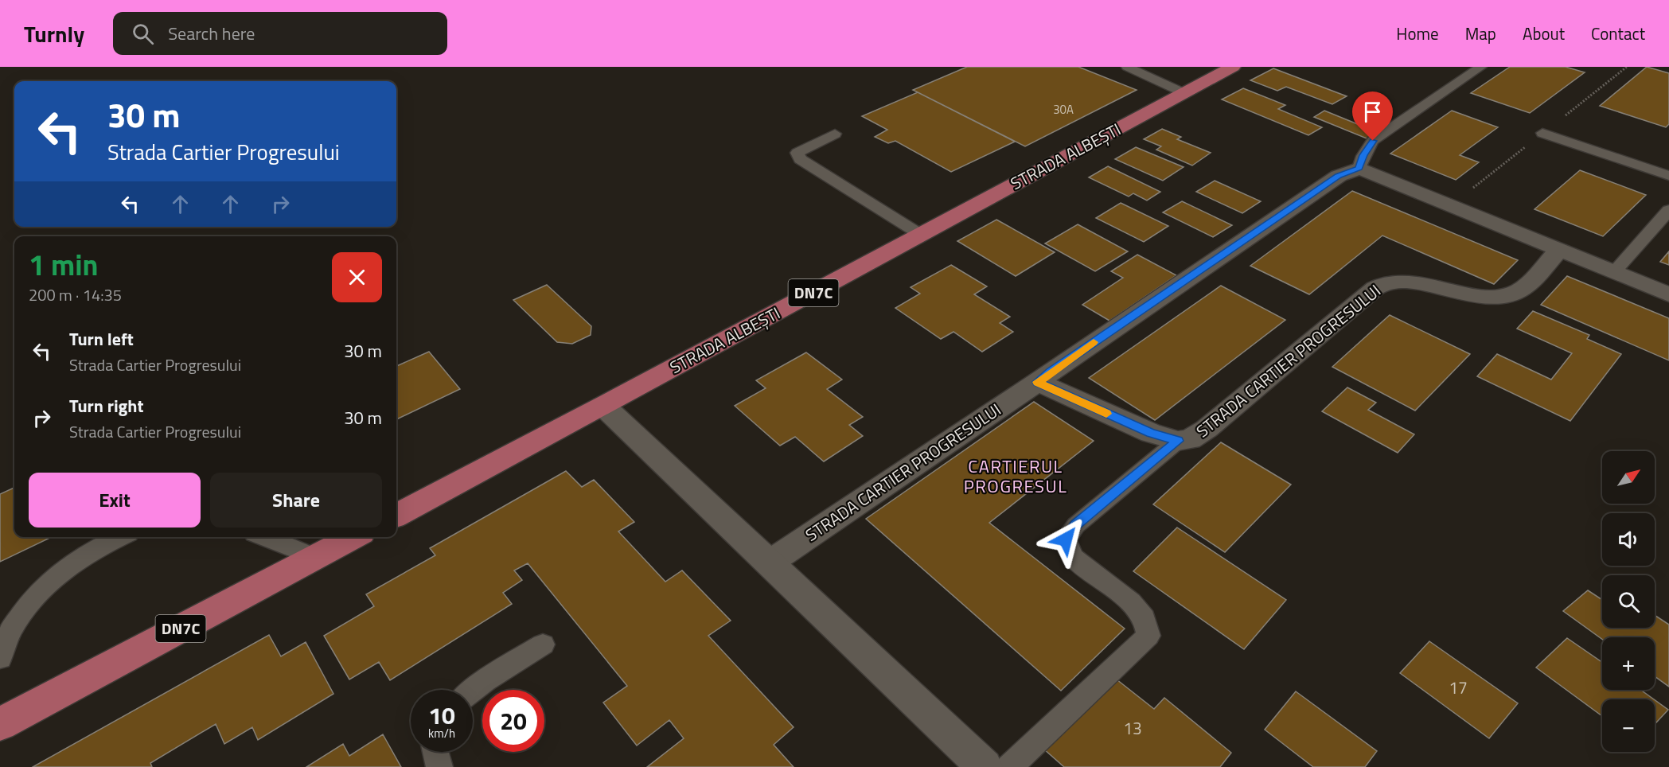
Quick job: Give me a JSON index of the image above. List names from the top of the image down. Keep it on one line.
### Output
{"streets":{"main road":["STRADA ALBEȘTI","DN7C"],"street":["STRADA CARTIER PROGRESULUI"]},"districts":["CARTIERUL PROGRESUL"],"house_numbers":["30A","17","13"],"north":"top right","page":{"header":"Turnly","search":"Search here","nav":["Home","Map","About","Contact"],"turn":["30 m","Strada Cartier Progresului"],"heading":["1 min","200 m · 14:35"],"list":[{"name":"Turn left","note":"Strada Cartier Progresului","value":"30 m"},{"name":"Turn right","note":"Strada Cartier Progresului","value":"30 m"}],"map_buttons":["+","−"],"buttons":["Exit","Share"],"speed":"10 km/h","limit":"20"}}
